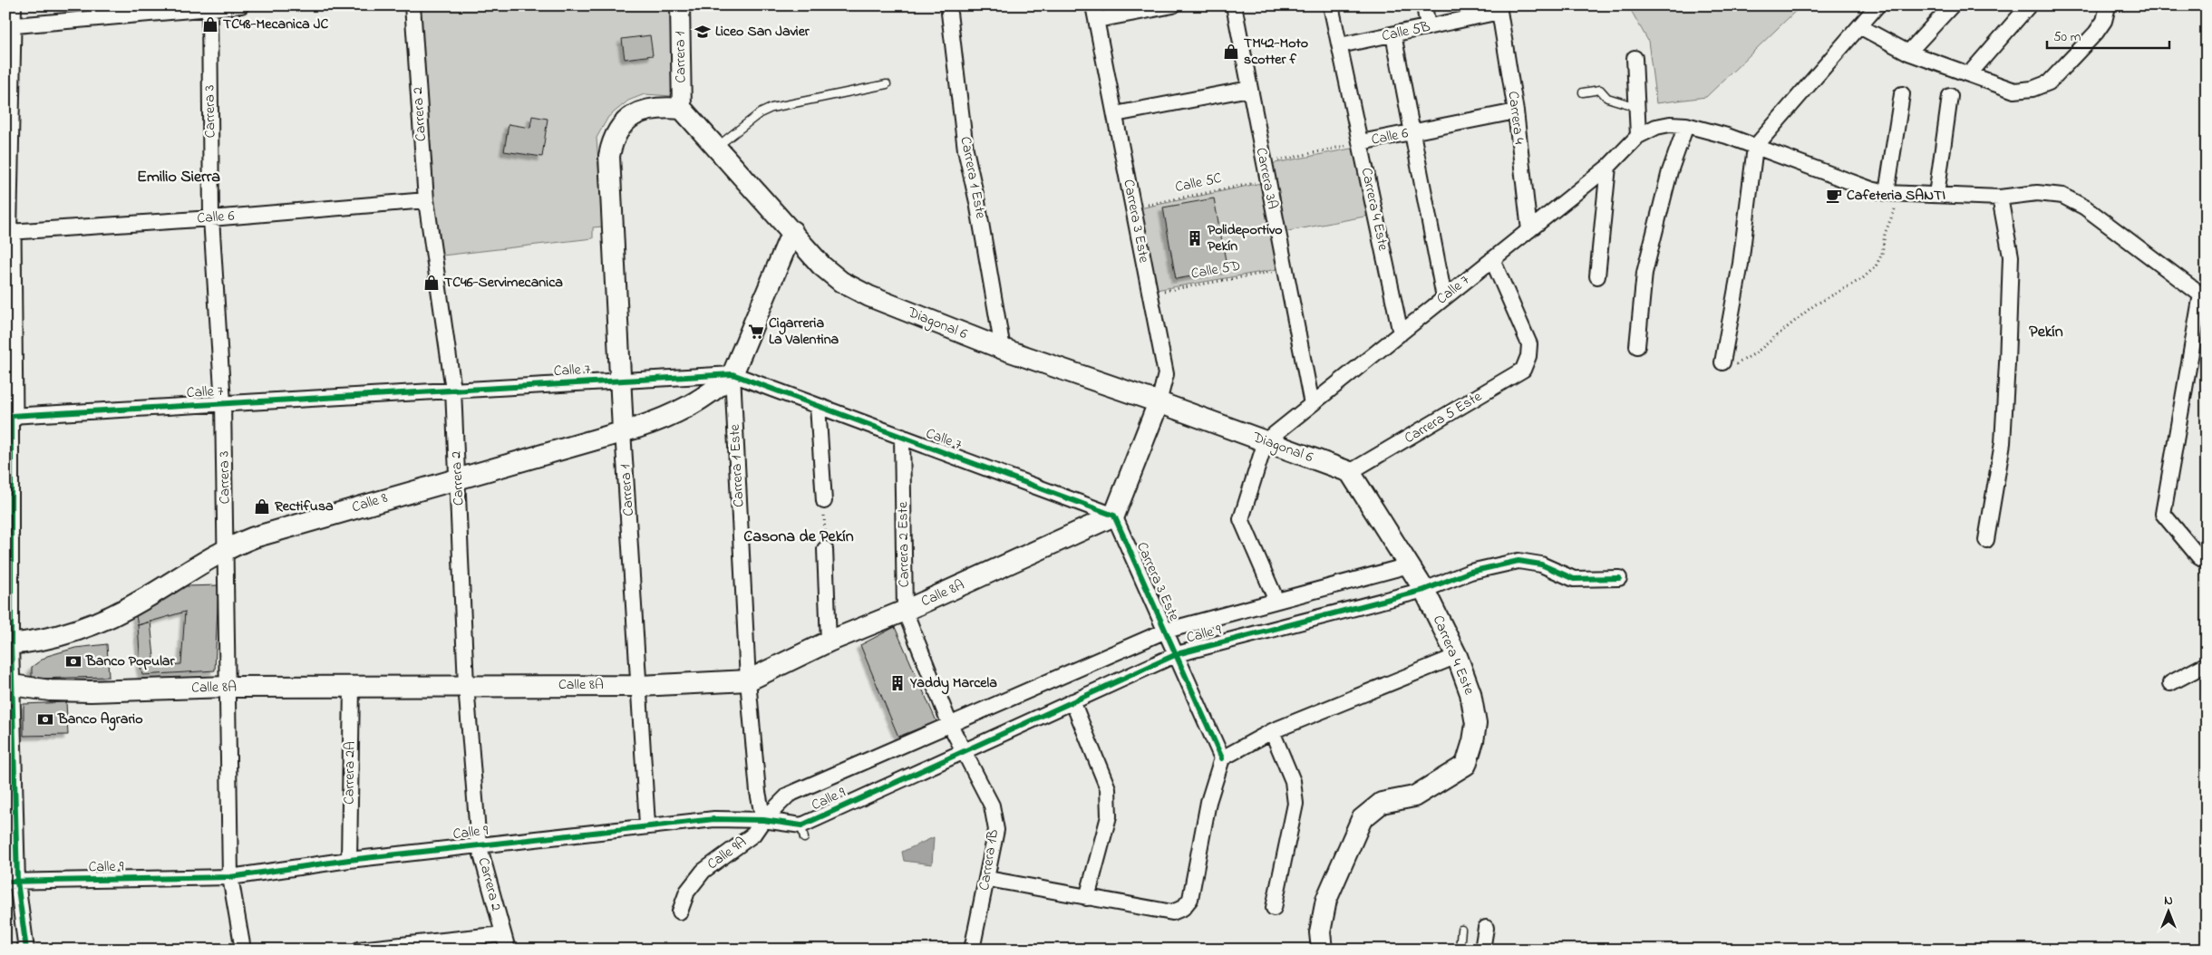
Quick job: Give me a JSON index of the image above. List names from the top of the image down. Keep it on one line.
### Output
{"streets":{"main road":["Carrera 1","Carrera 1 Este","Carrera 4 Este","Carrera 3 Este","Diagonal 6","Calle 8","Calle 8A"],"street":["Calle 5B","Carrera 3","Carrera 2","Carrera 4","Calle 6","Carrera 3A","Calle 7","Carrera 5 Este","Carrera 2 Este","Calle 9","Carrera 2A","Calle 9A","Carrera 1B"],"path":["Calle 5C","Calle 5D"]},"crossings":[["Calle 5B","Carrera 4"],["Calle 5B","Carrera 4 Este"],["Carrera 1","Calle 7"],["Carrera 1","Diagonal 6"],["Carrera 1","Calle 8"],["Carrera 1","Calle 8A"],["Carrera 1","Calle 9"],["Carrera 3","Calle 6"],["Carrera 3","Calle 7"],["Carrera 3","Calle 8"],["Carrera 3","Calle 8A"],["Carrera 3","Calle 9"],["Carrera 2","Calle 6"],["Carrera 2","Calle 7"],["Carrera 2","Calle 8"],["Carrera 2","Calle 8A"],["Carrera 2","Calle 9"],["Carrera 4","Calle 6"],["Carrera 4","Calle 7"],["Calle 6","Carrera 3A"],["Calle 6","Carrera 4 Este"],["Carrera 1 Este","Calle 7"],["Carrera 1 Este","Diagonal 6"],["Carrera 1 Este","Calle 8"],["Carrera 1 Este","Calle 8A"],["Carrera 1 Este","Calle 9"],["Carrera 1 Este","Calle 9A"],["Carrera 3A","Calle 5C"],["Carrera 3A","Calle 5D"],["Carrera 3A","Calle 7"],["Calle 5C","Carrera 3 Este"],["Carrera 4 Este","Calle 7"],["Carrera 4 Este","Diagonal 6"],["Carrera 4 Este","Carrera 5 Este"],["Carrera 4 Este","Calle 9"],["Carrera 3 Este","Calle 5D"],["Carrera 3 Este","Calle 7"],["Carrera 3 Este","Diagonal 6"],["Carrera 3 Este","Calle 8A"],["Carrera 3 Este","Calle 9"],["Calle 7","Diagonal 6"],["Calle 7","Carrera 5 Este"],["Calle 7","Calle 8"],["Calle 7","Carrera 2 Este"],["Calle 7","Calle 8A"],["Diagonal 6","Carrera 5 Este"],["Carrera 2 Este","Calle 8A"],["Carrera 2 Este","Calle 9"],["Carrera 2 Este","Carrera 1B"],["Calle 8A","Carrera 2A"],["Calle 9","Carrera 2A"],["Calle 9","Calle 9A"],["Calle 9","Carrera 1B"]],"districts":["Emilio Sierra","Pekín","Casona de Pekín"],"places":{"shop":["TC48-Mecanica JC","TM42-Moto scotter f","TC46-Servimecanica","Rectifusa"],"school or university":["Liceo San Javier"],"cafe":["Cafeteria SANTI"],"building":["Polideportivo Pekín","Yaddy Marcela"],"supermarket":["Cigarreria La Valentina"],"bank":["Banco Popular","Banco Agrario"]},"scale_bar":"50 m","north":"top"}
